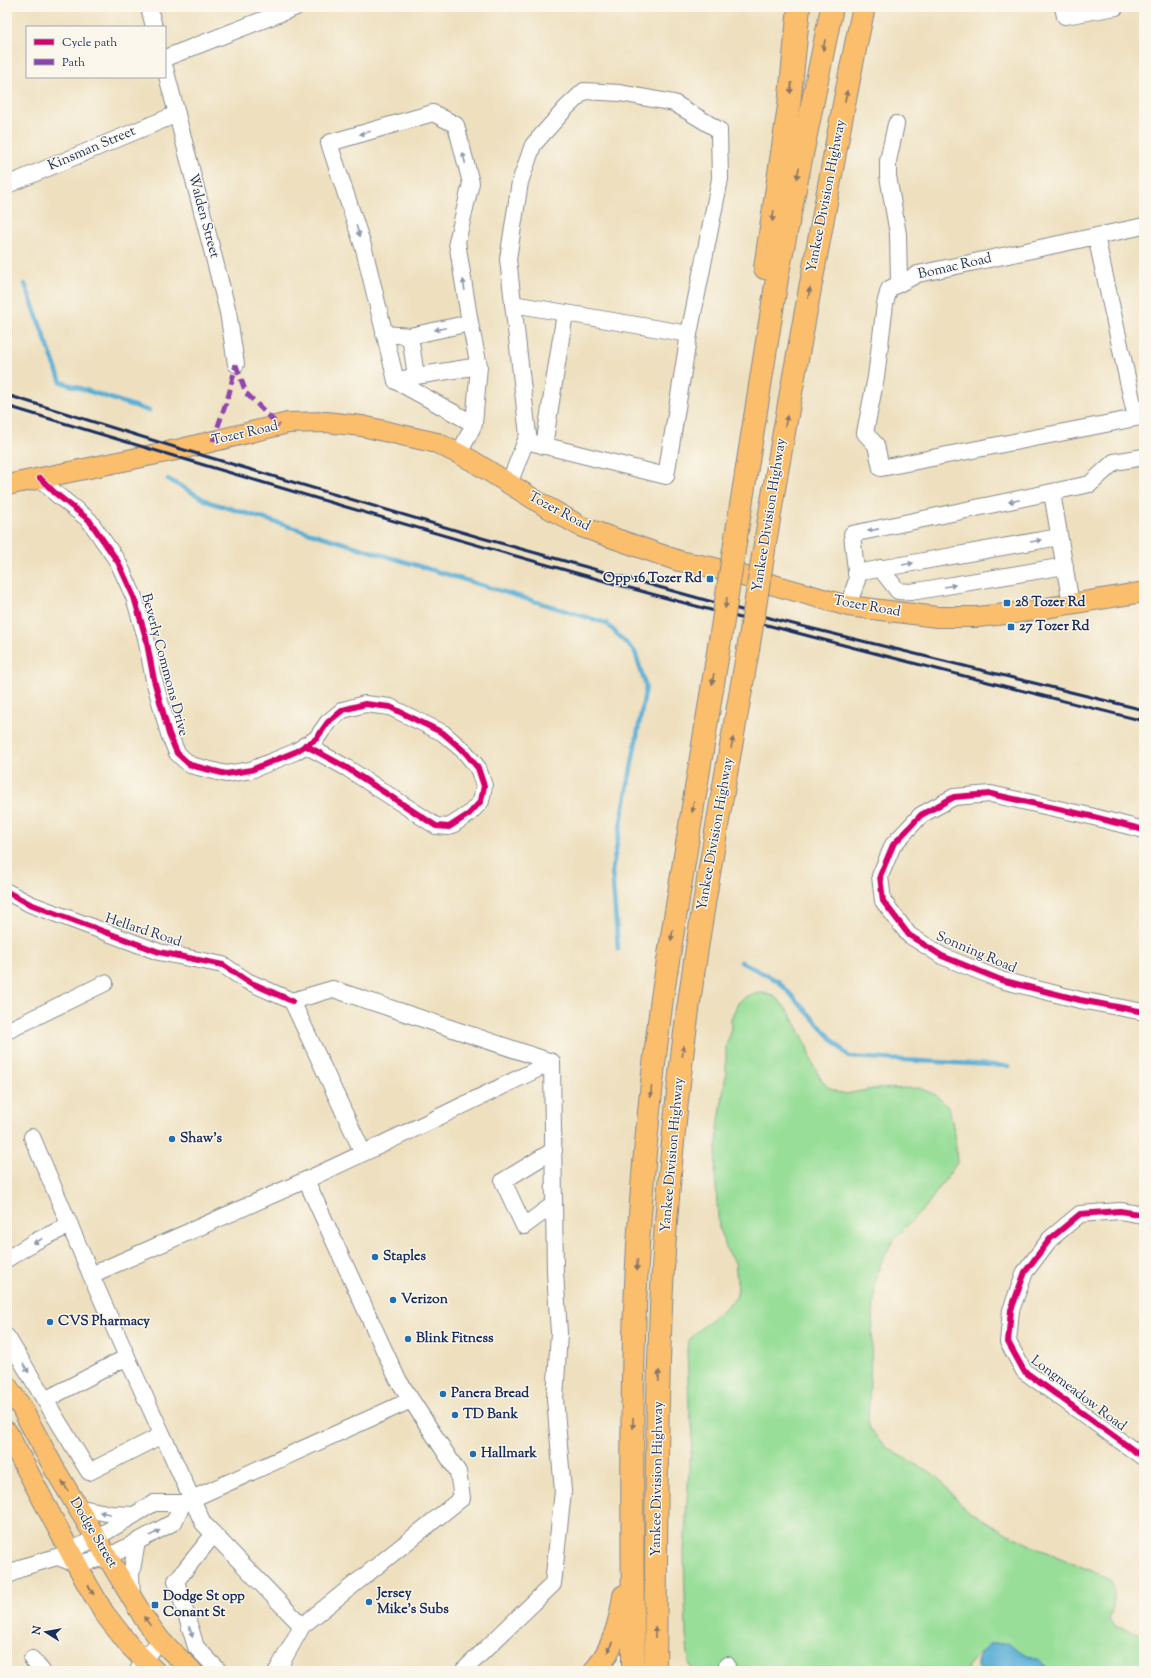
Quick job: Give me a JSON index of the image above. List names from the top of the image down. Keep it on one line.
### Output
{"streets":{"highway":["Yankee Division Highway"],"main road":["Tozer Road","Dodge Street"],"street":["Kinsman Street","Walden Street","Bomac Road","Beverly Commons Drive","Hellard Road","Sonning Road","Longmeadow Road"]},"crossings":[["Kinsman Street","Walden Street"],["Tozer Road","Beverly Commons Drive"]],"places":{"transit":["Opp 16 Tozer Rd","28 Tozer Rd","27 Tozer Rd","Dodge St opp Conant St"],"other":["Shaw's","Staples","Verizon","CVS Pharmacy","Blink Fitness","Panera Bread","TD Bank","Hallmark","Jersey Mike's Subs"]},"legend":["Cycle path","Path"],"north":"left"}
